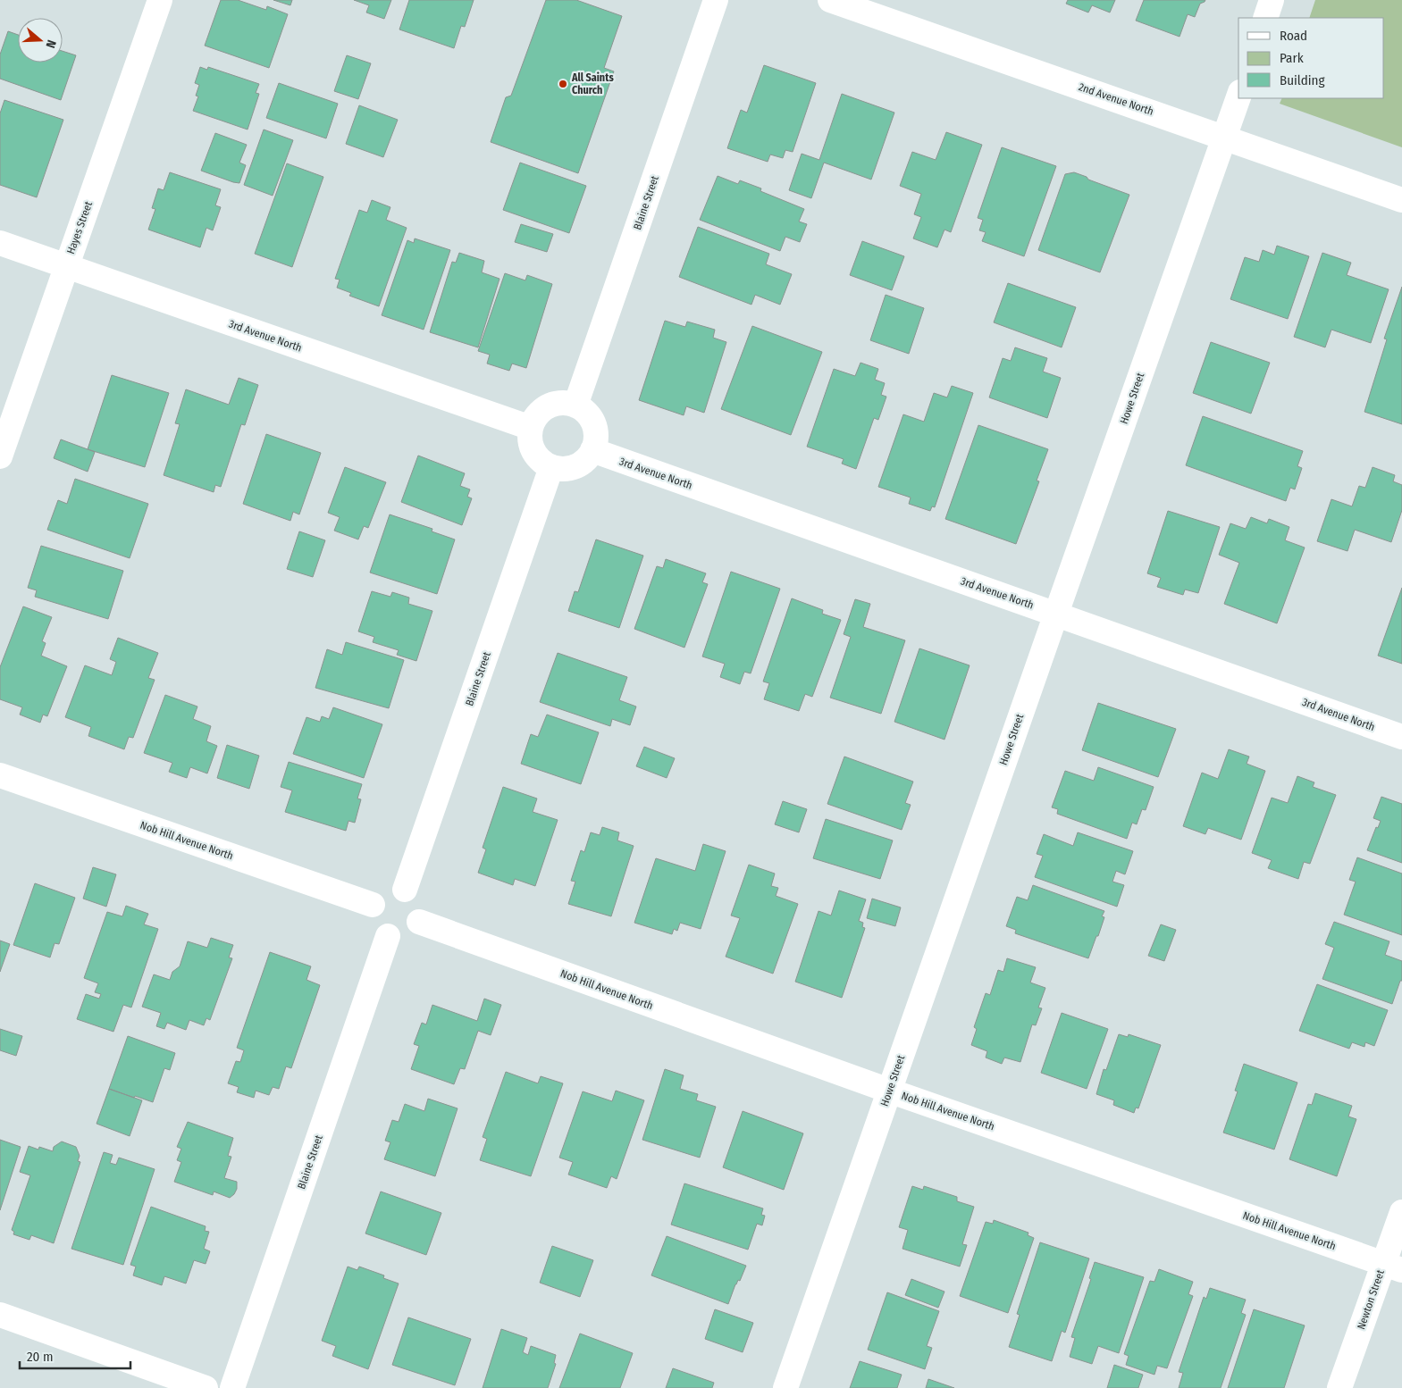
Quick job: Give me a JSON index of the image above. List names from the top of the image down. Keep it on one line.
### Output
{"streets":{"street":["2nd Avenue North","Blaine Street","Hayes Street","3rd Avenue North","Howe Street","Nob Hill Avenue North","Newton Street"]},"crossings":[["2nd Avenue North","Howe Street"],["Blaine Street","3rd Avenue North"],["Blaine Street","Nob Hill Avenue North"],["Hayes Street","3rd Avenue North"],["3rd Avenue North","Howe Street"],["Howe Street","Nob Hill Avenue North"],["Nob Hill Avenue North","Newton Street"]],"places":["All Saints Church"],"legend":["Road","Park","Building"],"scale_bar":"20 m","north":"right"}
